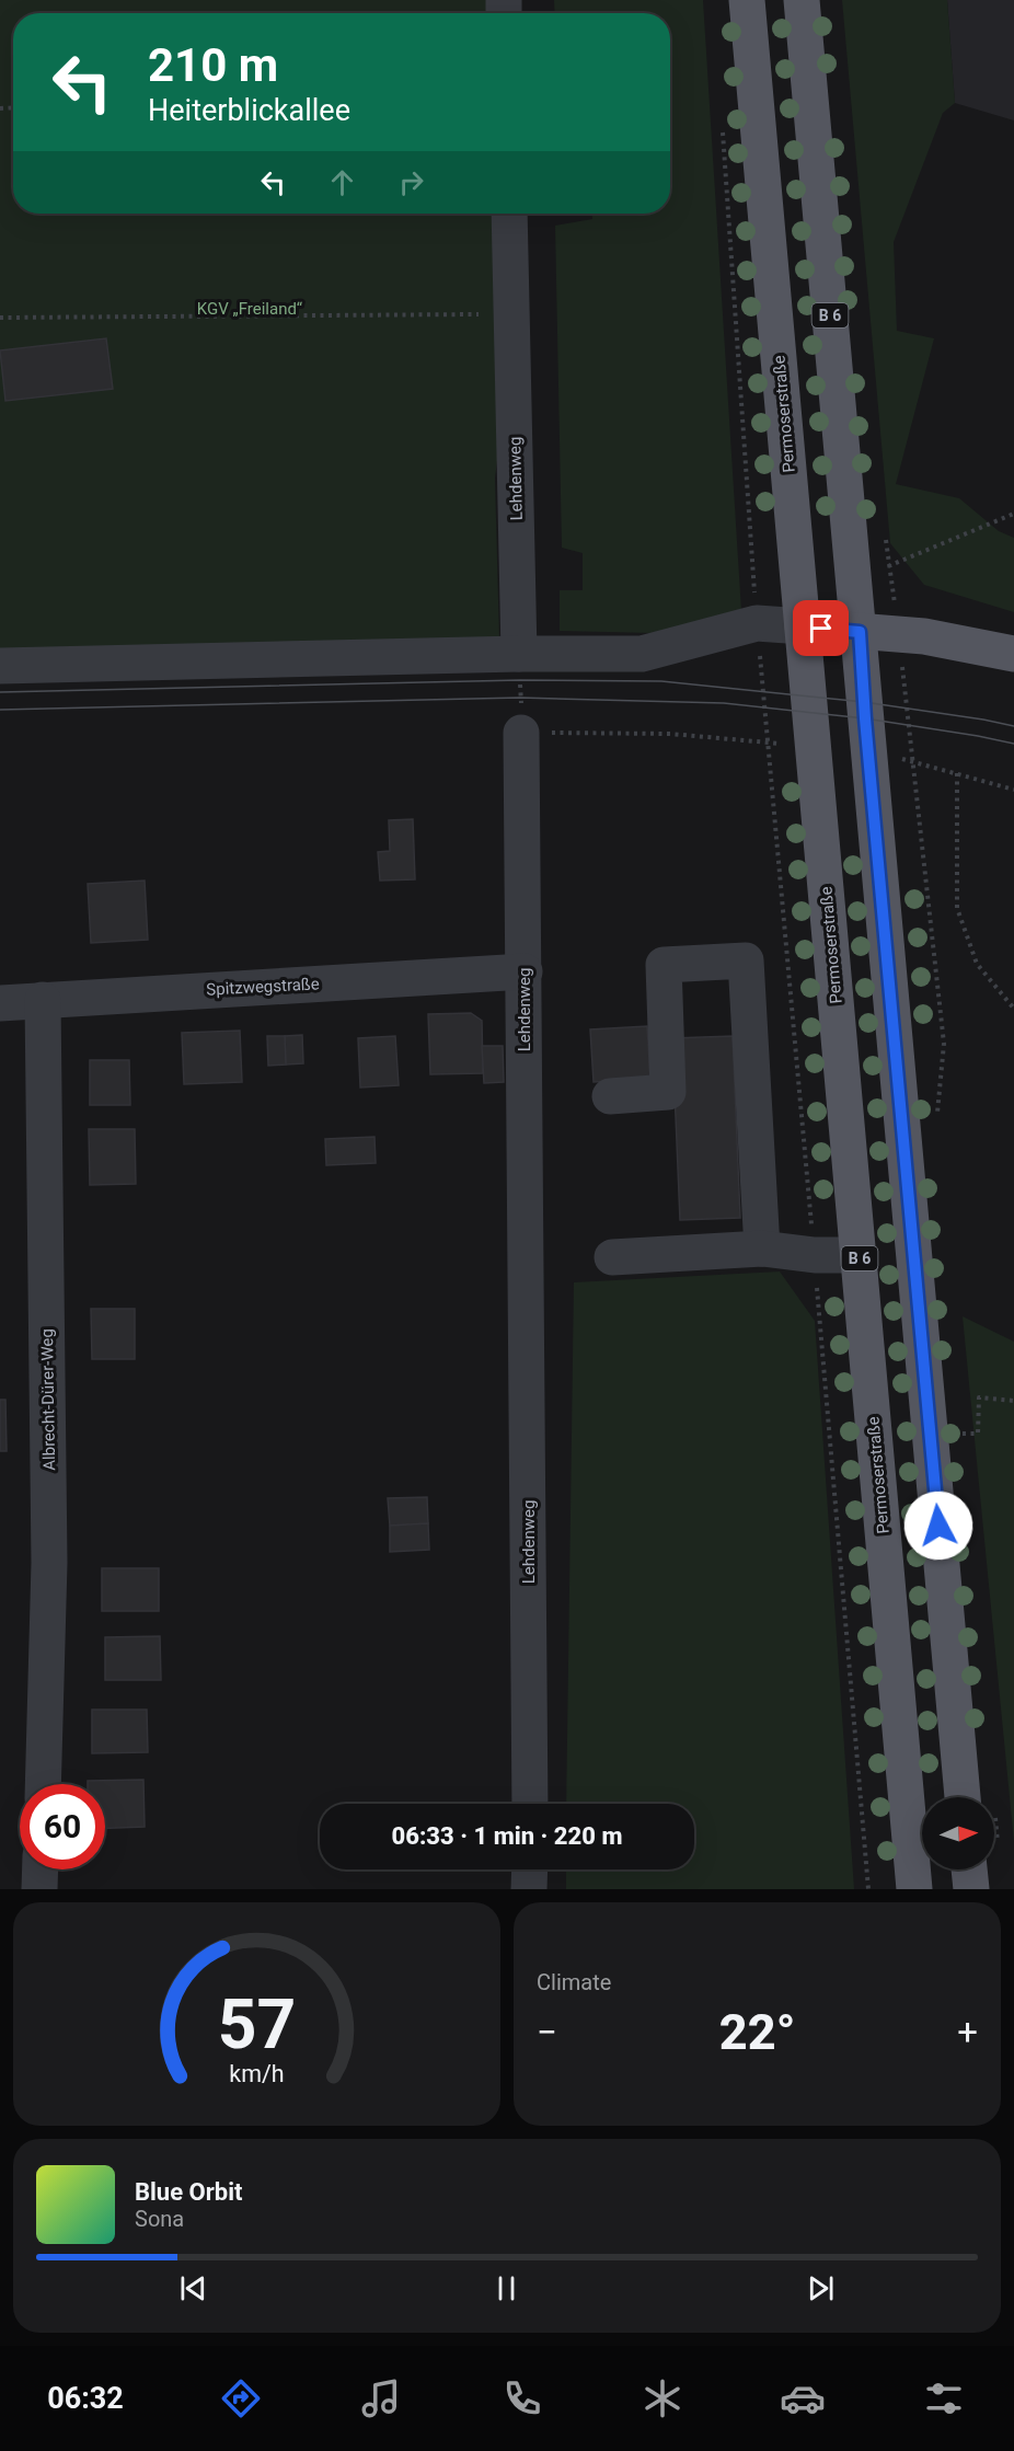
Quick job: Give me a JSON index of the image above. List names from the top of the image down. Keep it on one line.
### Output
{"streets":{"main road":["B 6","Permoserstraße"],"street":["Lehdenweg","Spitzwegstraße","Albrecht-Dürer-Weg"]},"crossings":[["Lehdenweg","Spitzwegstraße"],["Spitzwegstraße","Albrecht-Dürer-Weg"]],"parks":["KGV „Freiland“"],"north":"right","page":{"turn":["210 m","Heiterblickallee"],"limit":"60","trip":"06:33 · 1 min · 220 m","tile":"Climate","heat":["−","22°","+"],"song":["Blue Orbit","Sona"],"tabs":"06:32","gauge":["57","km/h"]}}
